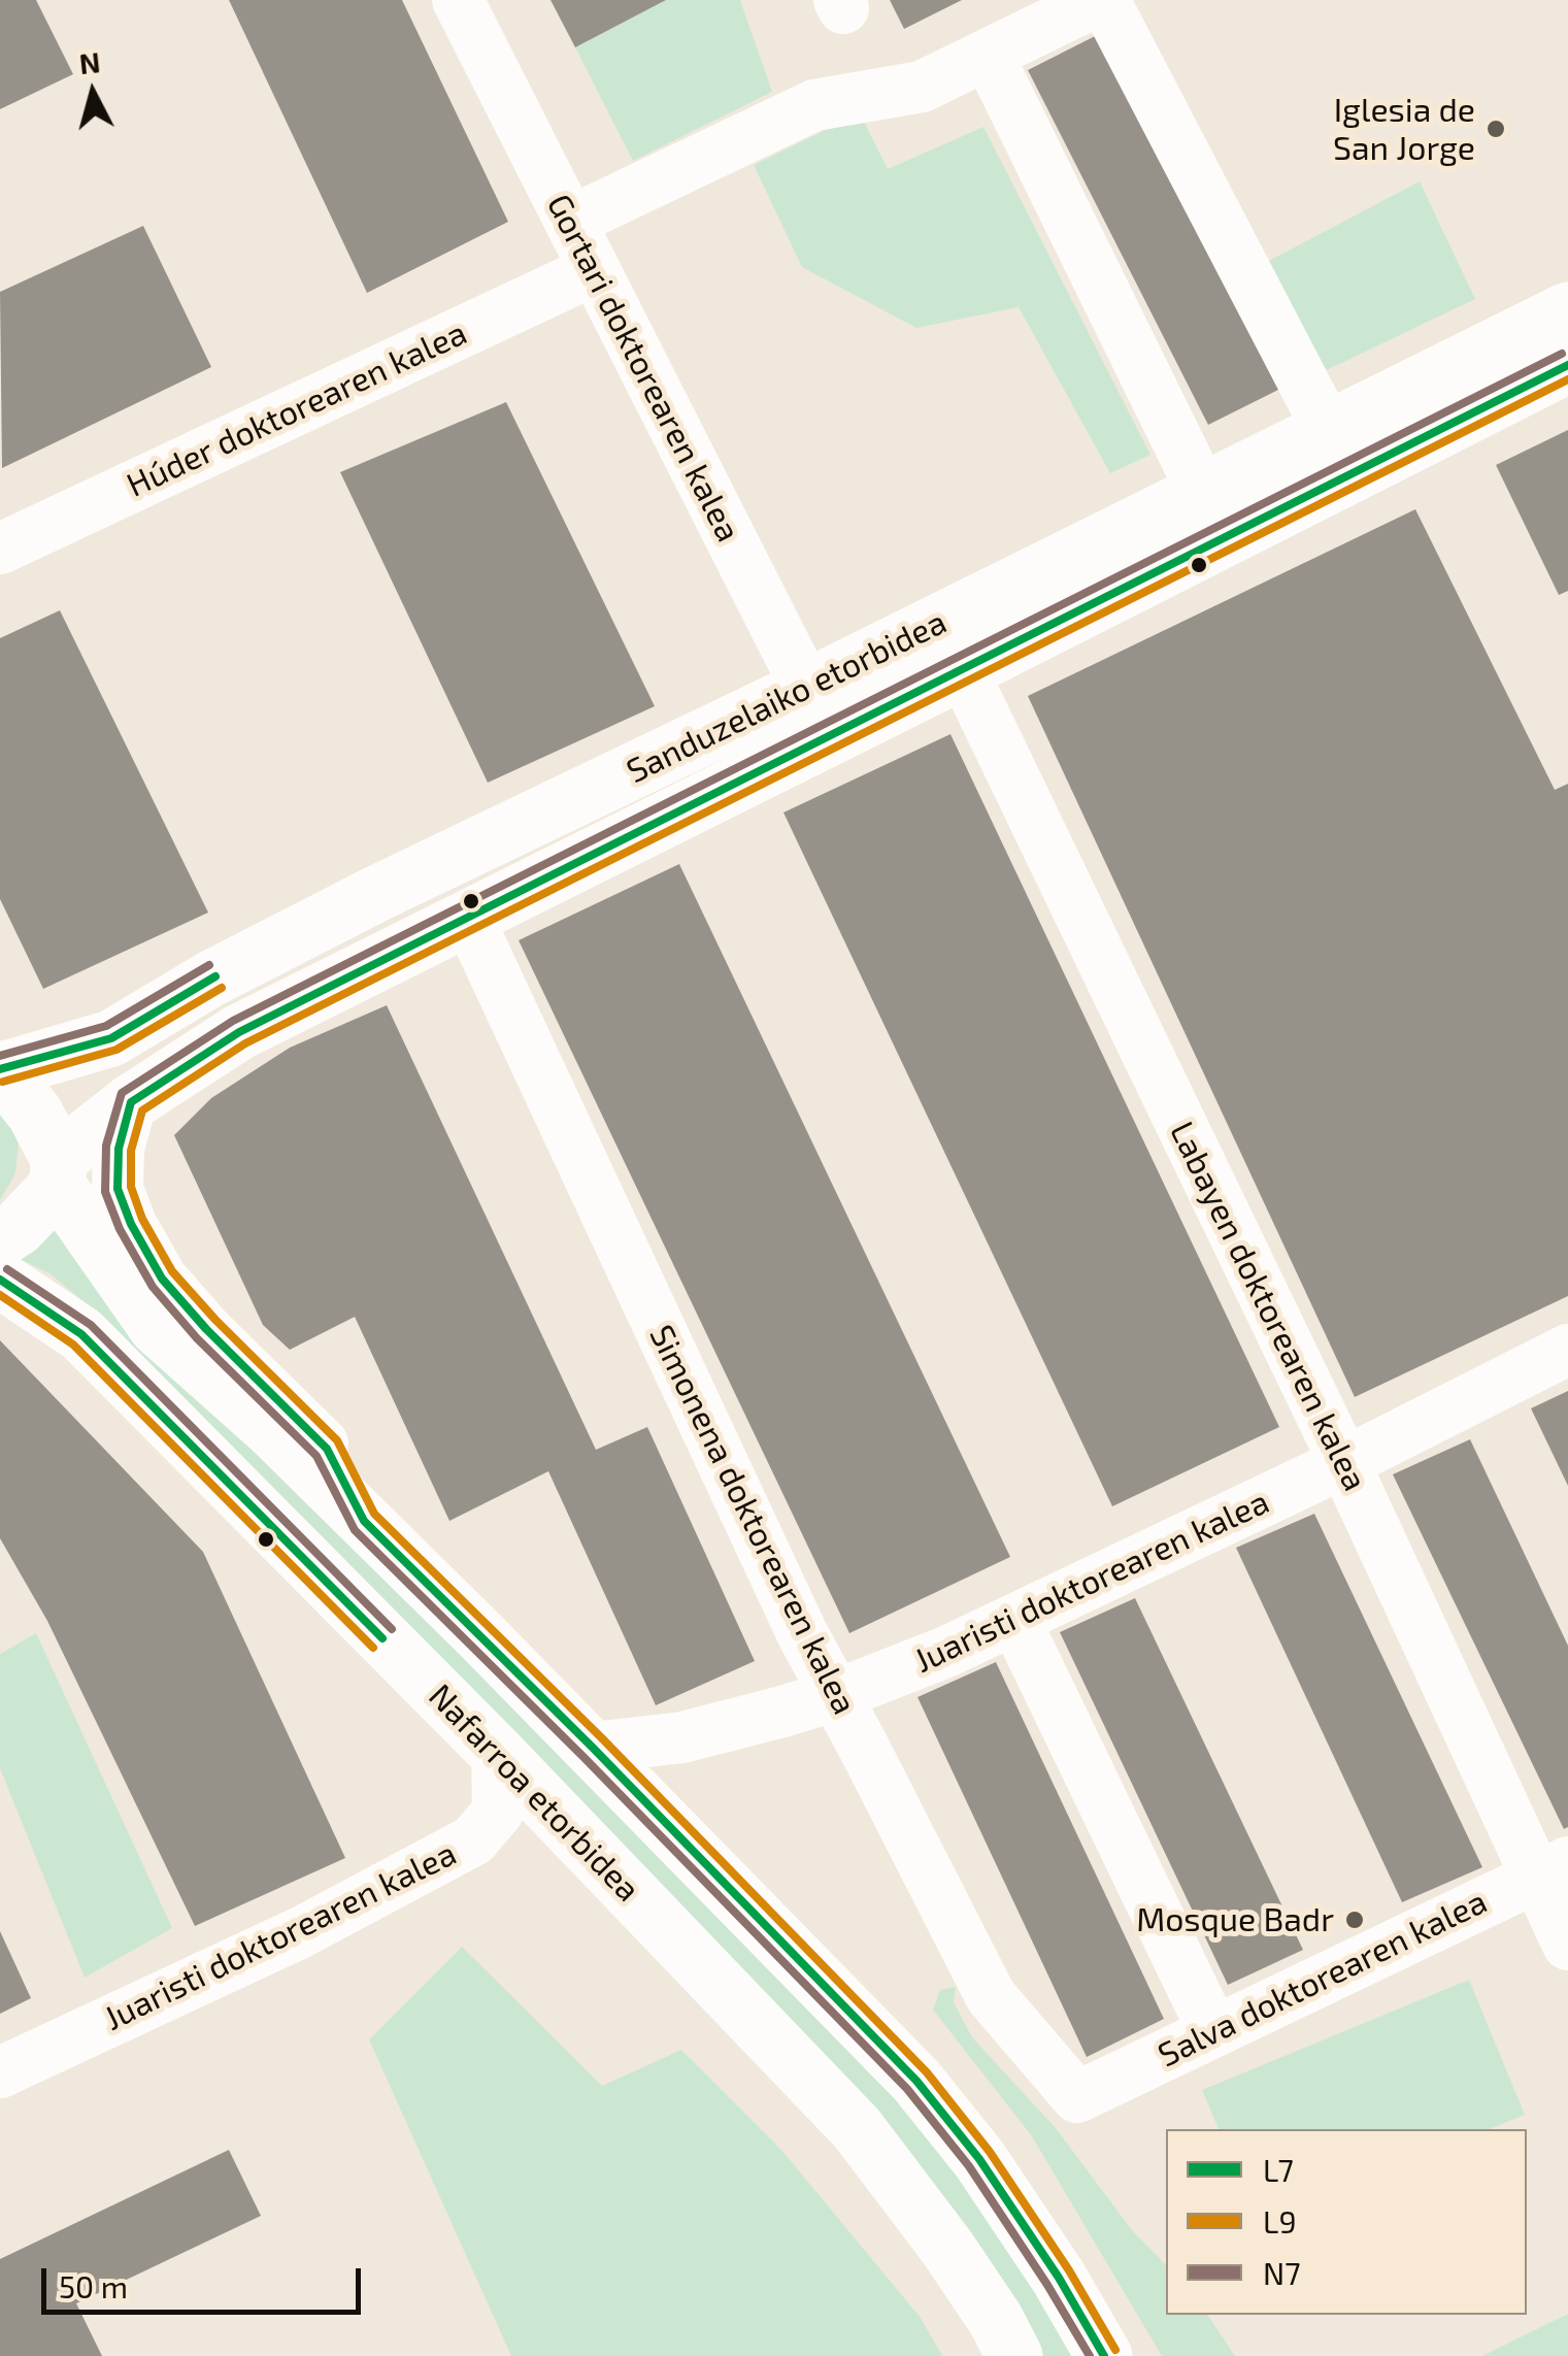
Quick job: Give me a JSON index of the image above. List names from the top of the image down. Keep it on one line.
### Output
{"streets":{"main road":["Sanduzelaiko etorbidea","Nafarroa etorbidea"],"street":["Gortari doktorearen kalea","Húder doktorearen kalea","Labayen doktorearen kalea","Simonena doktorearen kalea","Juaristi doktorearen kalea","Salva doktorearen kalea"]},"crossings":[["Gortari doktorearen kalea","Húder doktorearen kalea"],["Gortari doktorearen kalea","Sanduzelaiko etorbidea"],["Sanduzelaiko etorbidea","Labayen doktorearen kalea"],["Sanduzelaiko etorbidea","Simonena doktorearen kalea"],["Labayen doktorearen kalea","Juaristi doktorearen kalea"],["Labayen doktorearen kalea","Salva doktorearen kalea"],["Simonena doktorearen kalea","Juaristi doktorearen kalea"],["Simonena doktorearen kalea","Salva doktorearen kalea"],["Juaristi doktorearen kalea","Nafarroa etorbidea"]],"places":["Iglesia de San Jorge","Mosque Badr"],"lines":["transit line N7","transit line L7","transit line L9"],"legend":["L7","L9","N7"],"scale_bar":"50 m","north":"top"}
